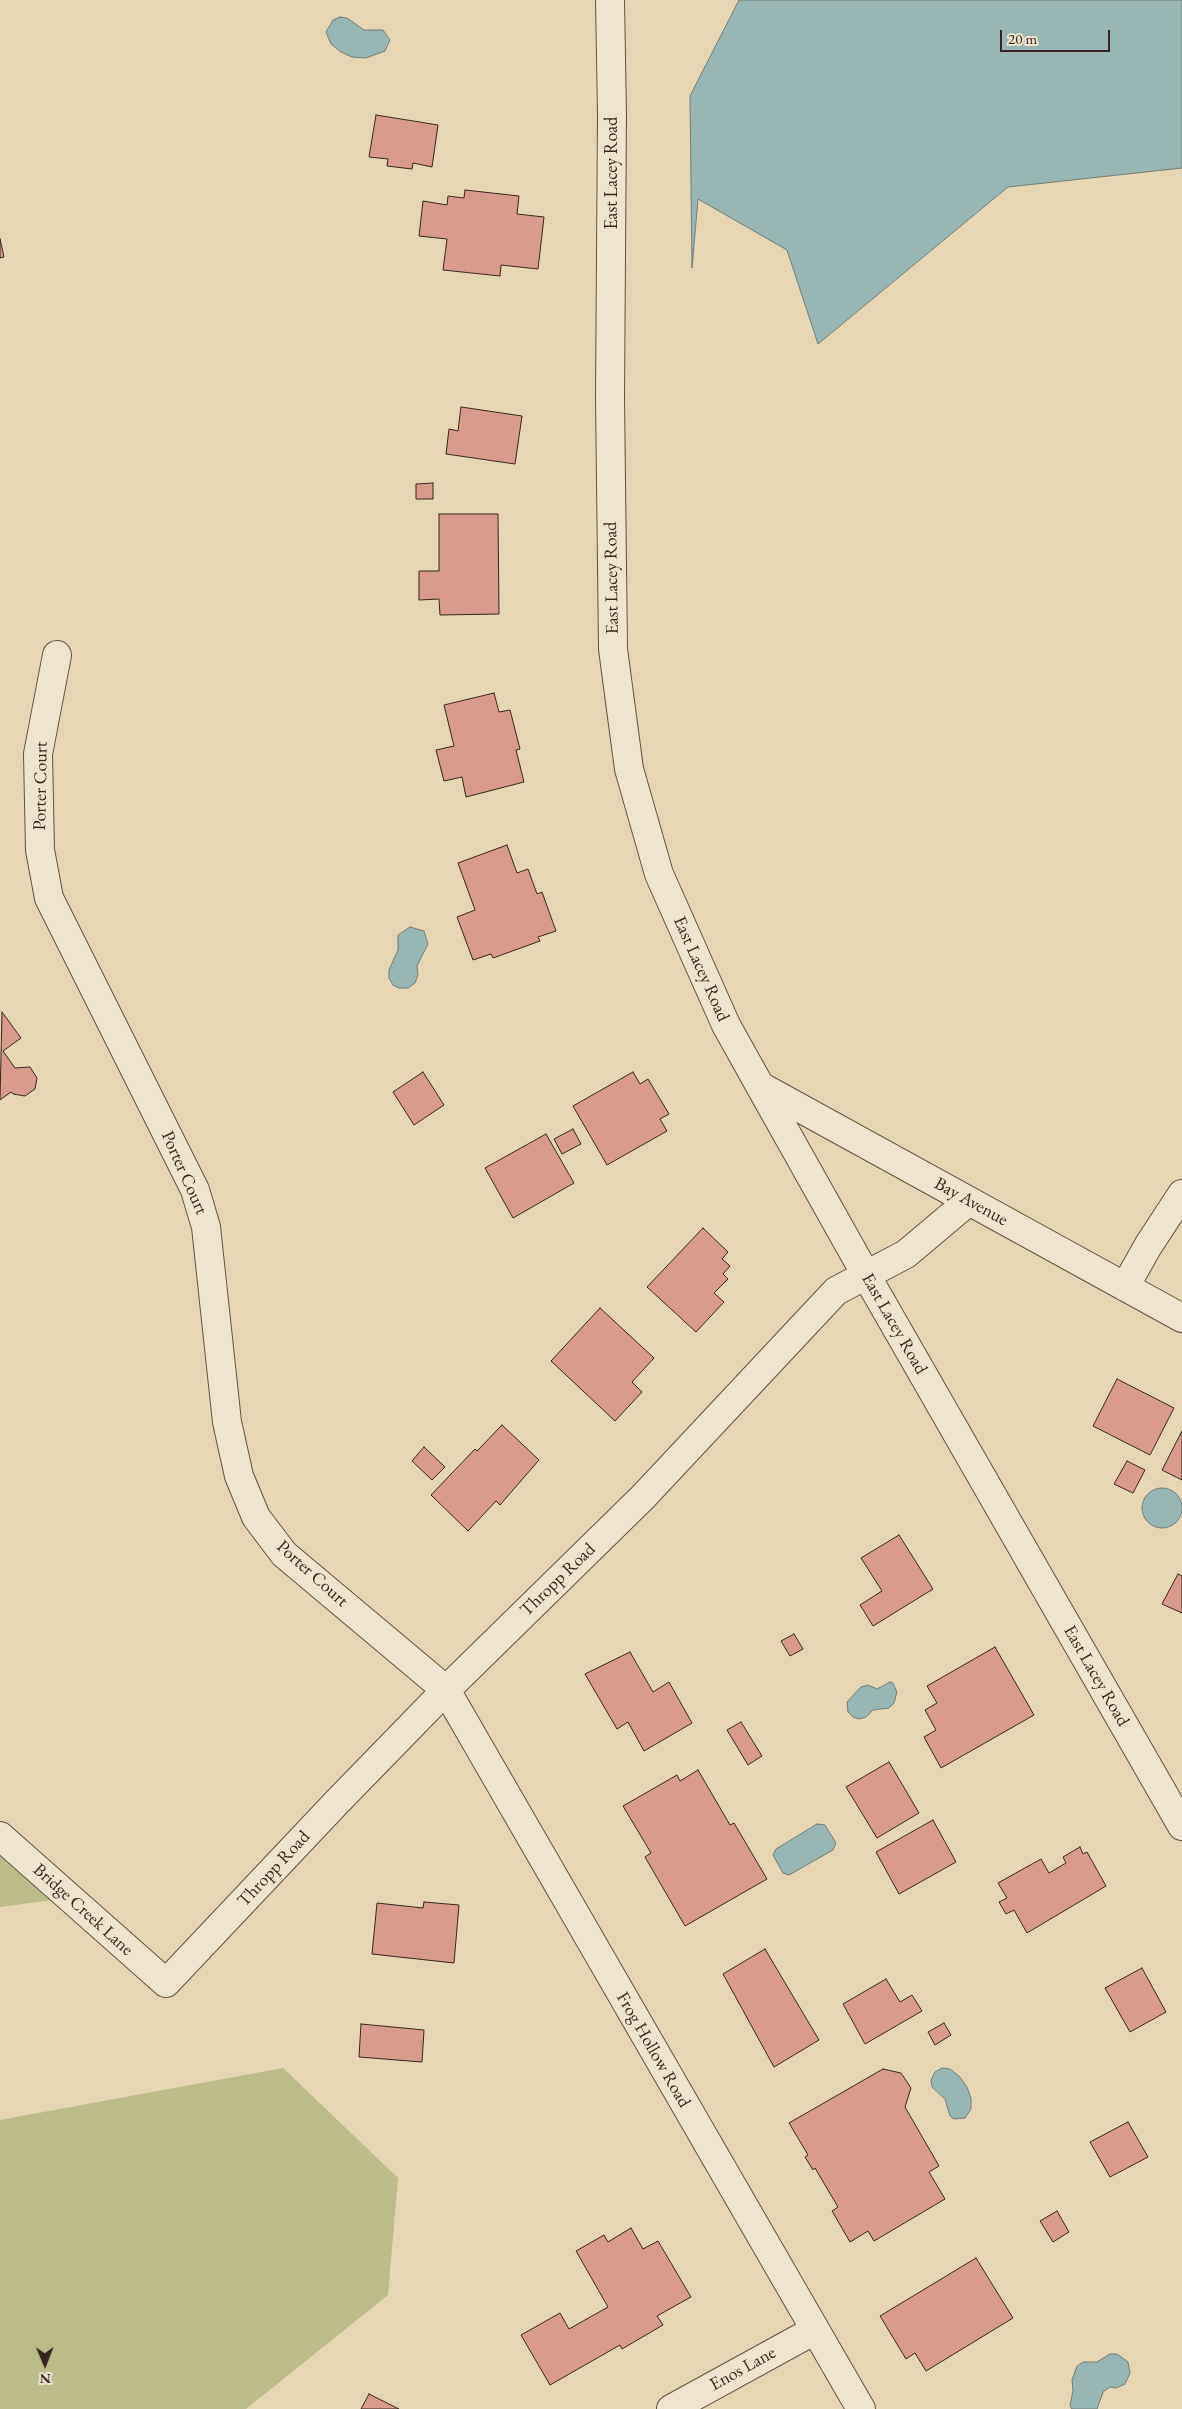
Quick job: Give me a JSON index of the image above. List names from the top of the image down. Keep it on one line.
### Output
{"streets":{"street":["East Lacey Road","Porter Court","Bay Avenue","Thropp Road","Bridge Creek Lane","Frog Hollow Road","Enos Lane"]},"crossings":[["East Lacey Road","Bay Avenue"],["East Lacey Road","Thropp Road"],["Porter Court","Thropp Road"],["Porter Court","Frog Hollow Road"],["Bay Avenue","Thropp Road"],["Thropp Road","Bridge Creek Lane"],["Thropp Road","Frog Hollow Road"],["Frog Hollow Road","Enos Lane"]],"scale_bar":"20 m","north":"bottom"}
